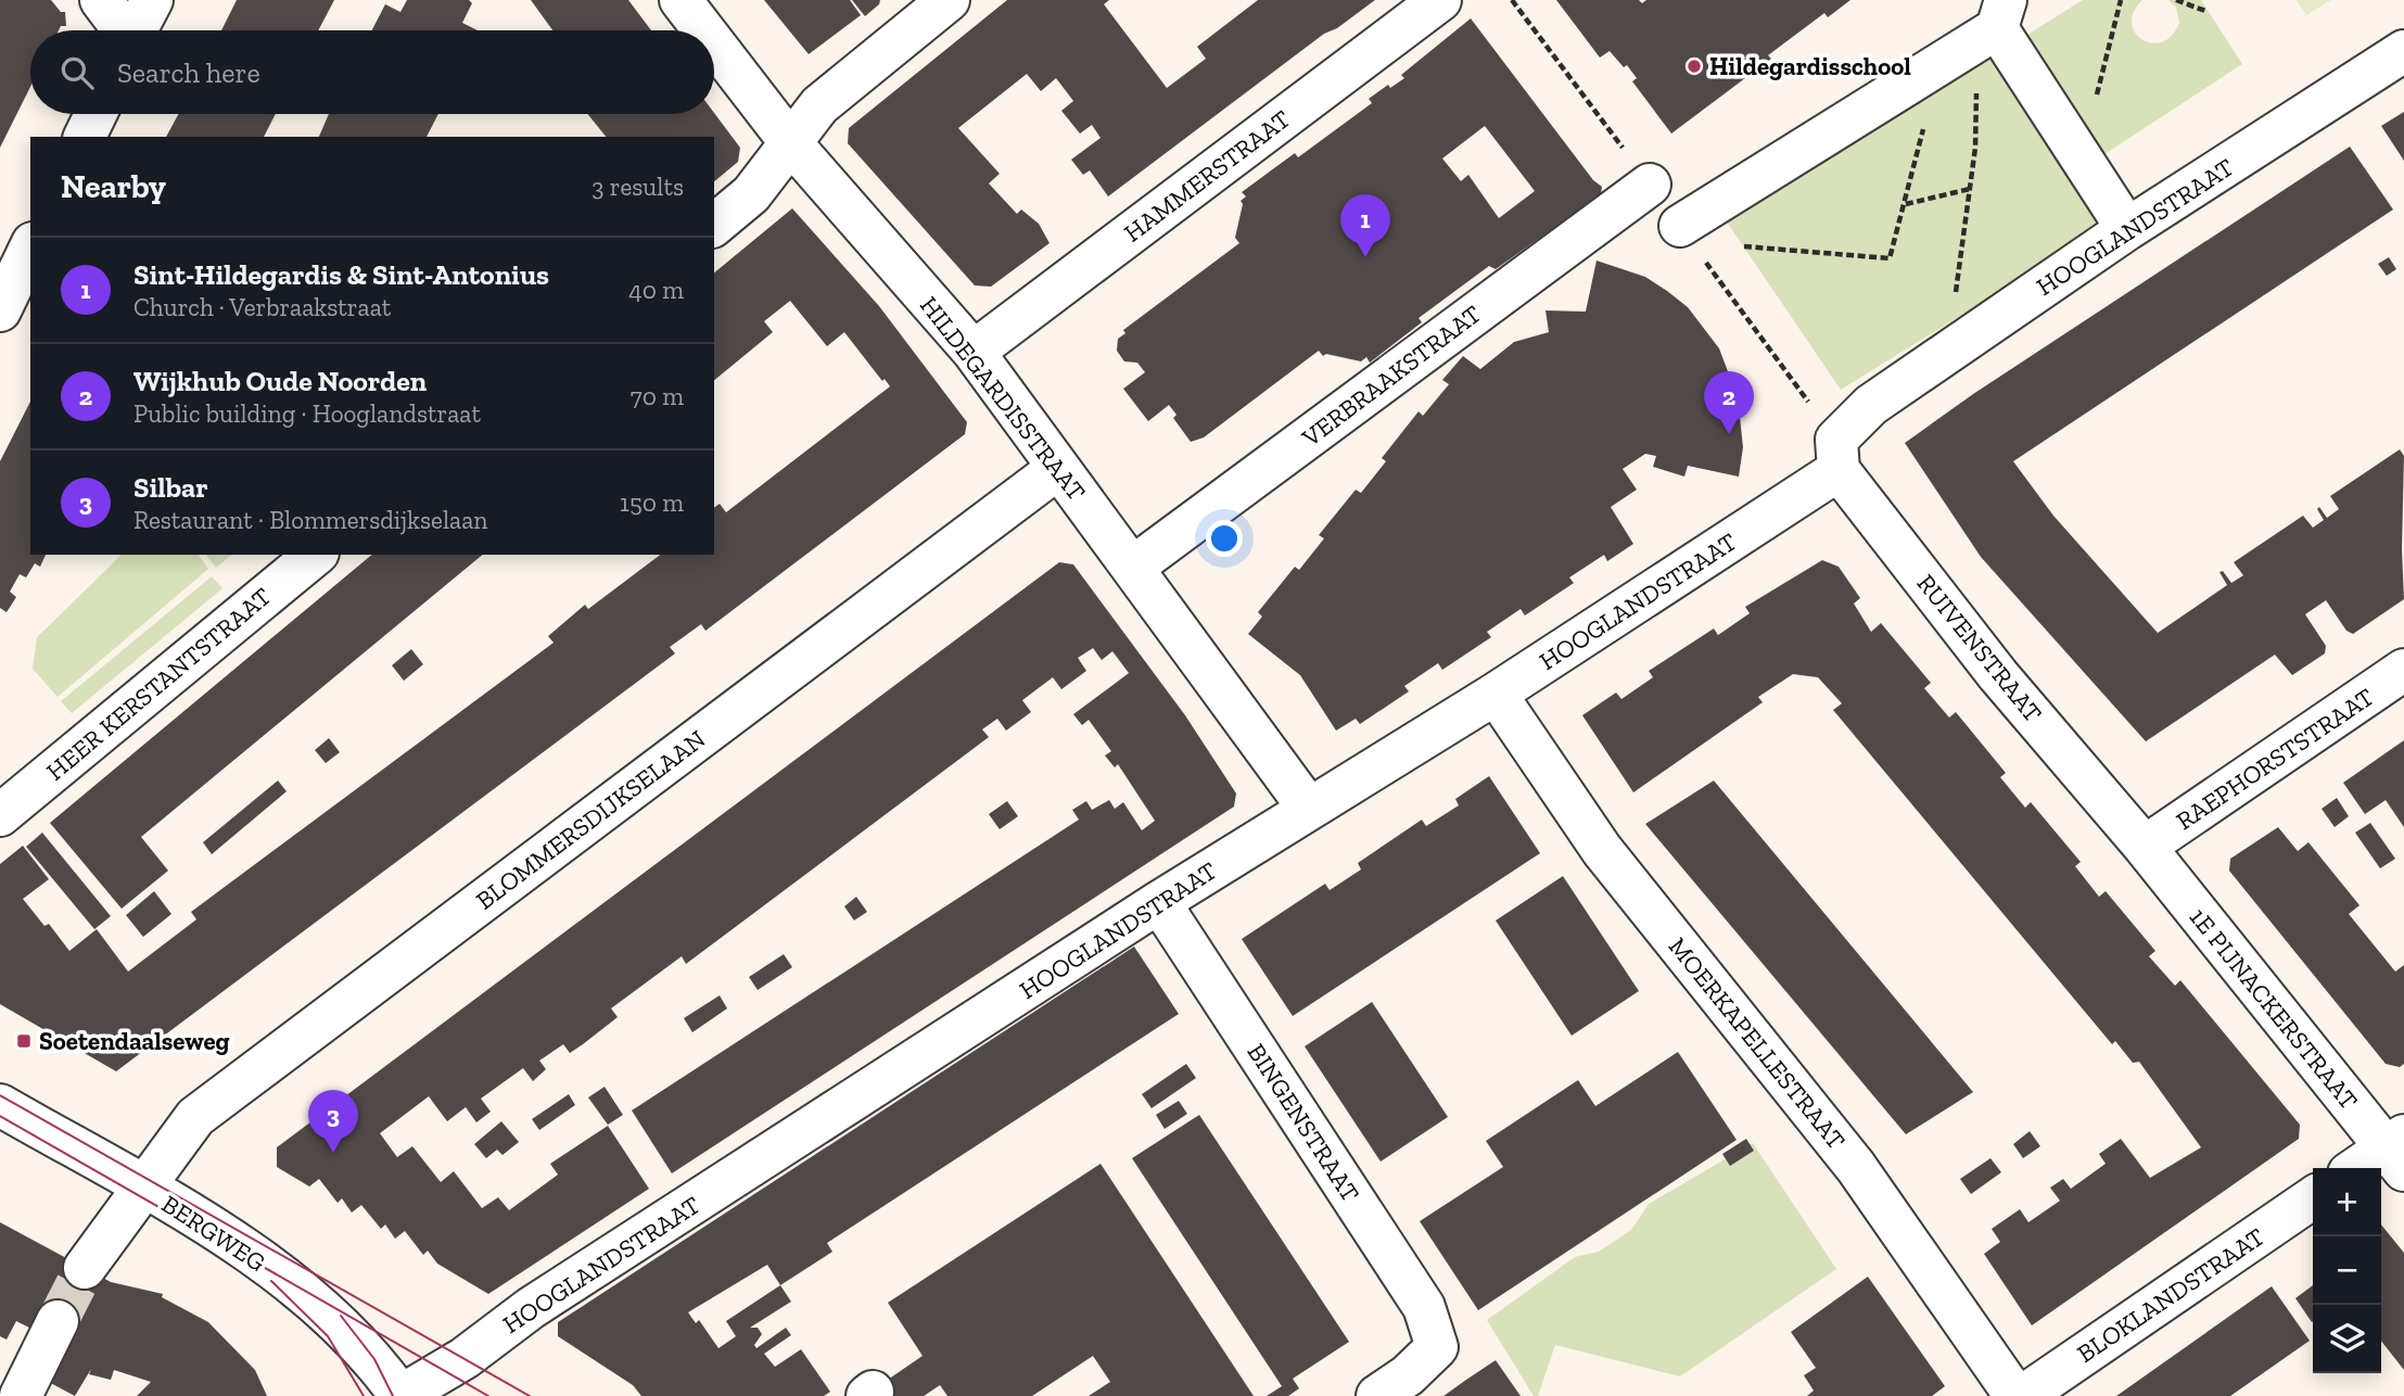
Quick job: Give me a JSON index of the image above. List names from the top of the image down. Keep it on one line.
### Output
{"streets":{"street":["HAMMERSTRAAT","HOOGLANDSTRAAT","VERBRAAKSTRAAT","HILDEGARDISSTRAAT","RUIVENSTRAAT","HEER KERSTANTSTRAAT","RAEPHORSTSTRAAT","BLOMMERSDIJKSELAAN","1E PIJNACKERSTRAAT","MOERKAPELLESTRAAT","BINGENSTRAAT","BERGWEG","BLOKLANDSTRAAT"]},"crossings":[["HAMMERSTRAAT","HILDEGARDISSTRAAT"],["HOOGLANDSTRAAT","HILDEGARDISSTRAAT"],["HOOGLANDSTRAAT","RUIVENSTRAAT"],["HOOGLANDSTRAAT","MOERKAPELLESTRAAT"],["HOOGLANDSTRAAT","BINGENSTRAAT"],["HOOGLANDSTRAAT","BERGWEG"],["VERBRAAKSTRAAT","HILDEGARDISSTRAAT"],["HILDEGARDISSTRAAT","BLOMMERSDIJKSELAAN"],["RUIVENSTRAAT","RAEPHORSTSTRAAT"],["RUIVENSTRAAT","1E PIJNACKERSTRAAT"],["RAEPHORSTSTRAAT","1E PIJNACKERSTRAAT"],["BLOMMERSDIJKSELAAN","BERGWEG"]],"places":{"other":["Hildegardisschool"],"transit":["Soetendaalseweg"]},"page":{"search":"Search here","heading":["Nearby","3 results"],"pins":["1","2","3"],"list":[{"mark":"1","name":"Sint-Hildegardis & Sint-Antonius","note":"Church · Verbraakstraat","value":"40 m"},{"mark":"2","name":"Wijkhub Oude Noorden","note":"Public building · Hooglandstraat","value":"70 m"},{"mark":"3","name":"Silbar","note":"Restaurant · Blommersdijkselaan","value":"150 m"}],"map_buttons":["+","−"]}}
